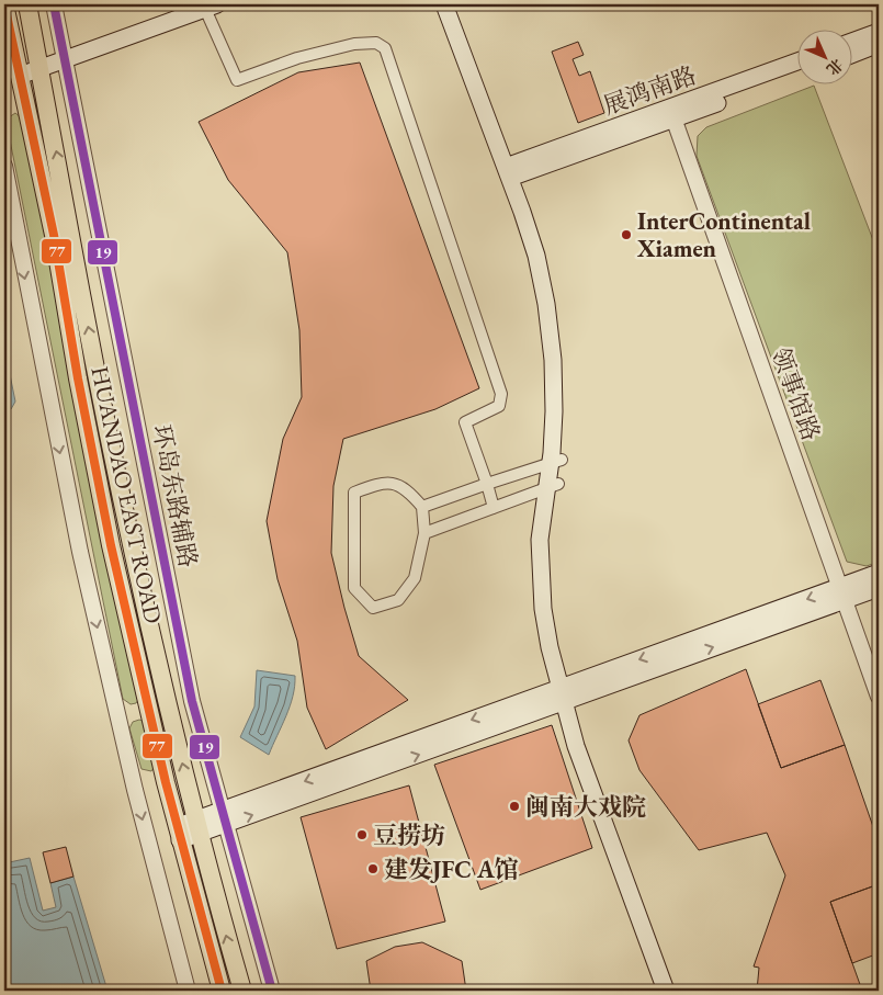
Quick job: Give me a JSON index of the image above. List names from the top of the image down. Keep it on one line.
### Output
{"streets":{"main road":["展鸿南路","HUANDAO EAST ROAD"],"street":["领事馆路","环岛东路辅路"]},"crossings":[["展鸿南路","领事馆路"]],"places":["InterContinental Xiamen","闽南大戏院","豆捞坊","建发JFC A馆"],"lines":["transit line 77","transit line 19"],"north":"bottom right"}
